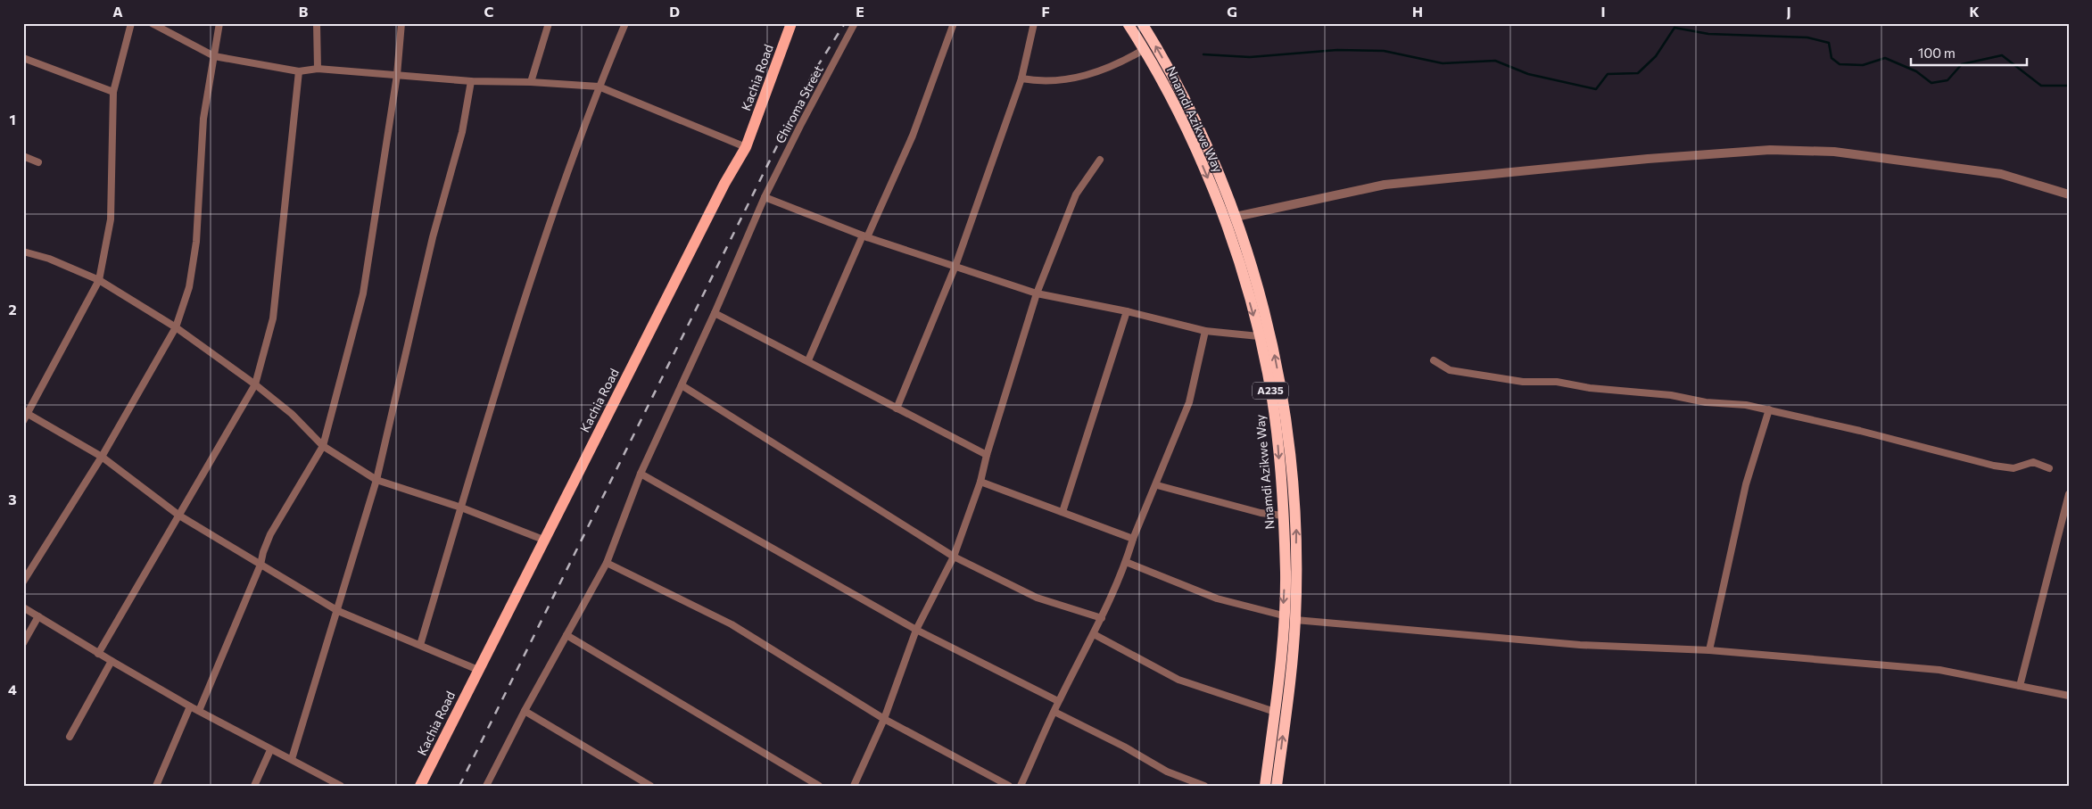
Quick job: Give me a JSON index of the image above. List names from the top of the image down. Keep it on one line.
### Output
{"streets":{"highway":["Nnamdi Azikwe Way","A235"],"main road":["Kachia Road"],"street":["Chiroma Street"]},"scale_bar":"100 m","grid":{"columns":["A","B","C","D","E","F","G","H","I","J","K"],"rows":["1","2","3","4"]}}
